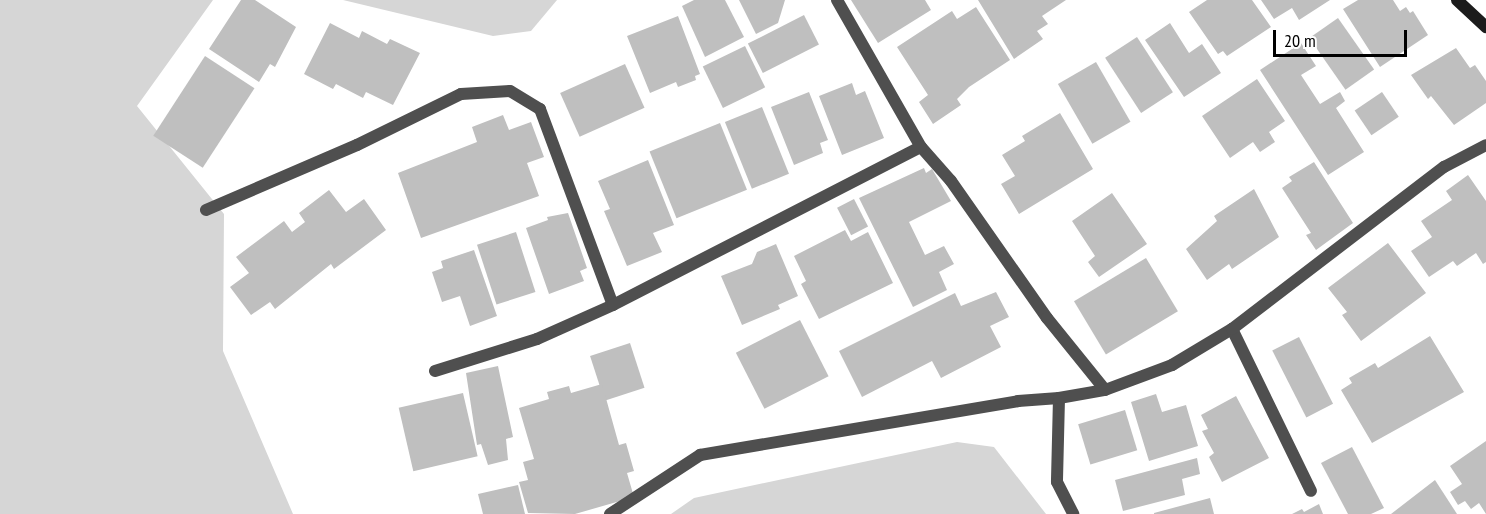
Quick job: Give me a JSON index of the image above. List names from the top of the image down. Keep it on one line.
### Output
{"scale_bar":"20 m"}
